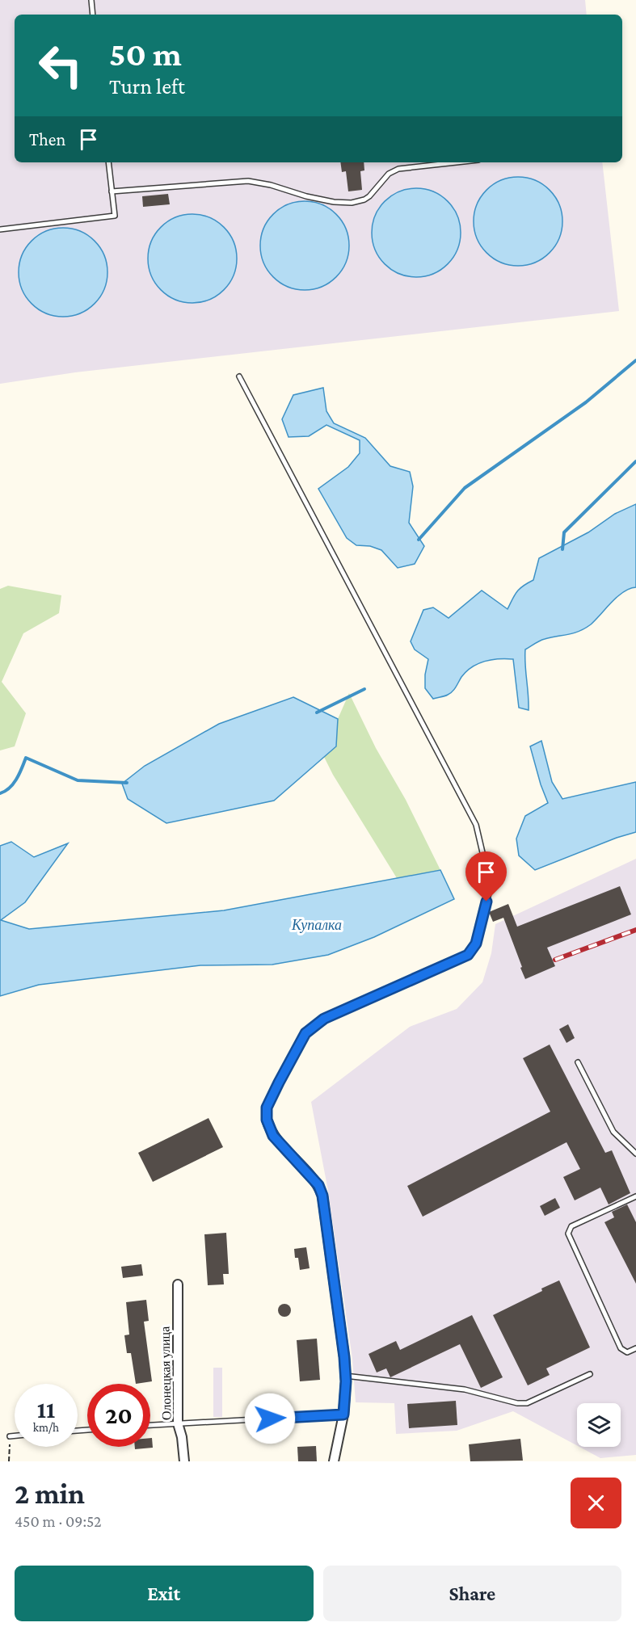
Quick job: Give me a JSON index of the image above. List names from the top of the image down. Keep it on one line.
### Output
{"streets":{"street":["Олонецкая улица"]},"water":["Купалка"],"page":{"turn":["50 m","Turn left"],"then":"Then","speed":"11 km/h","limit":"20","heading":["2 min","450 m · 09:52"],"buttons":["Exit","Share"]}}
